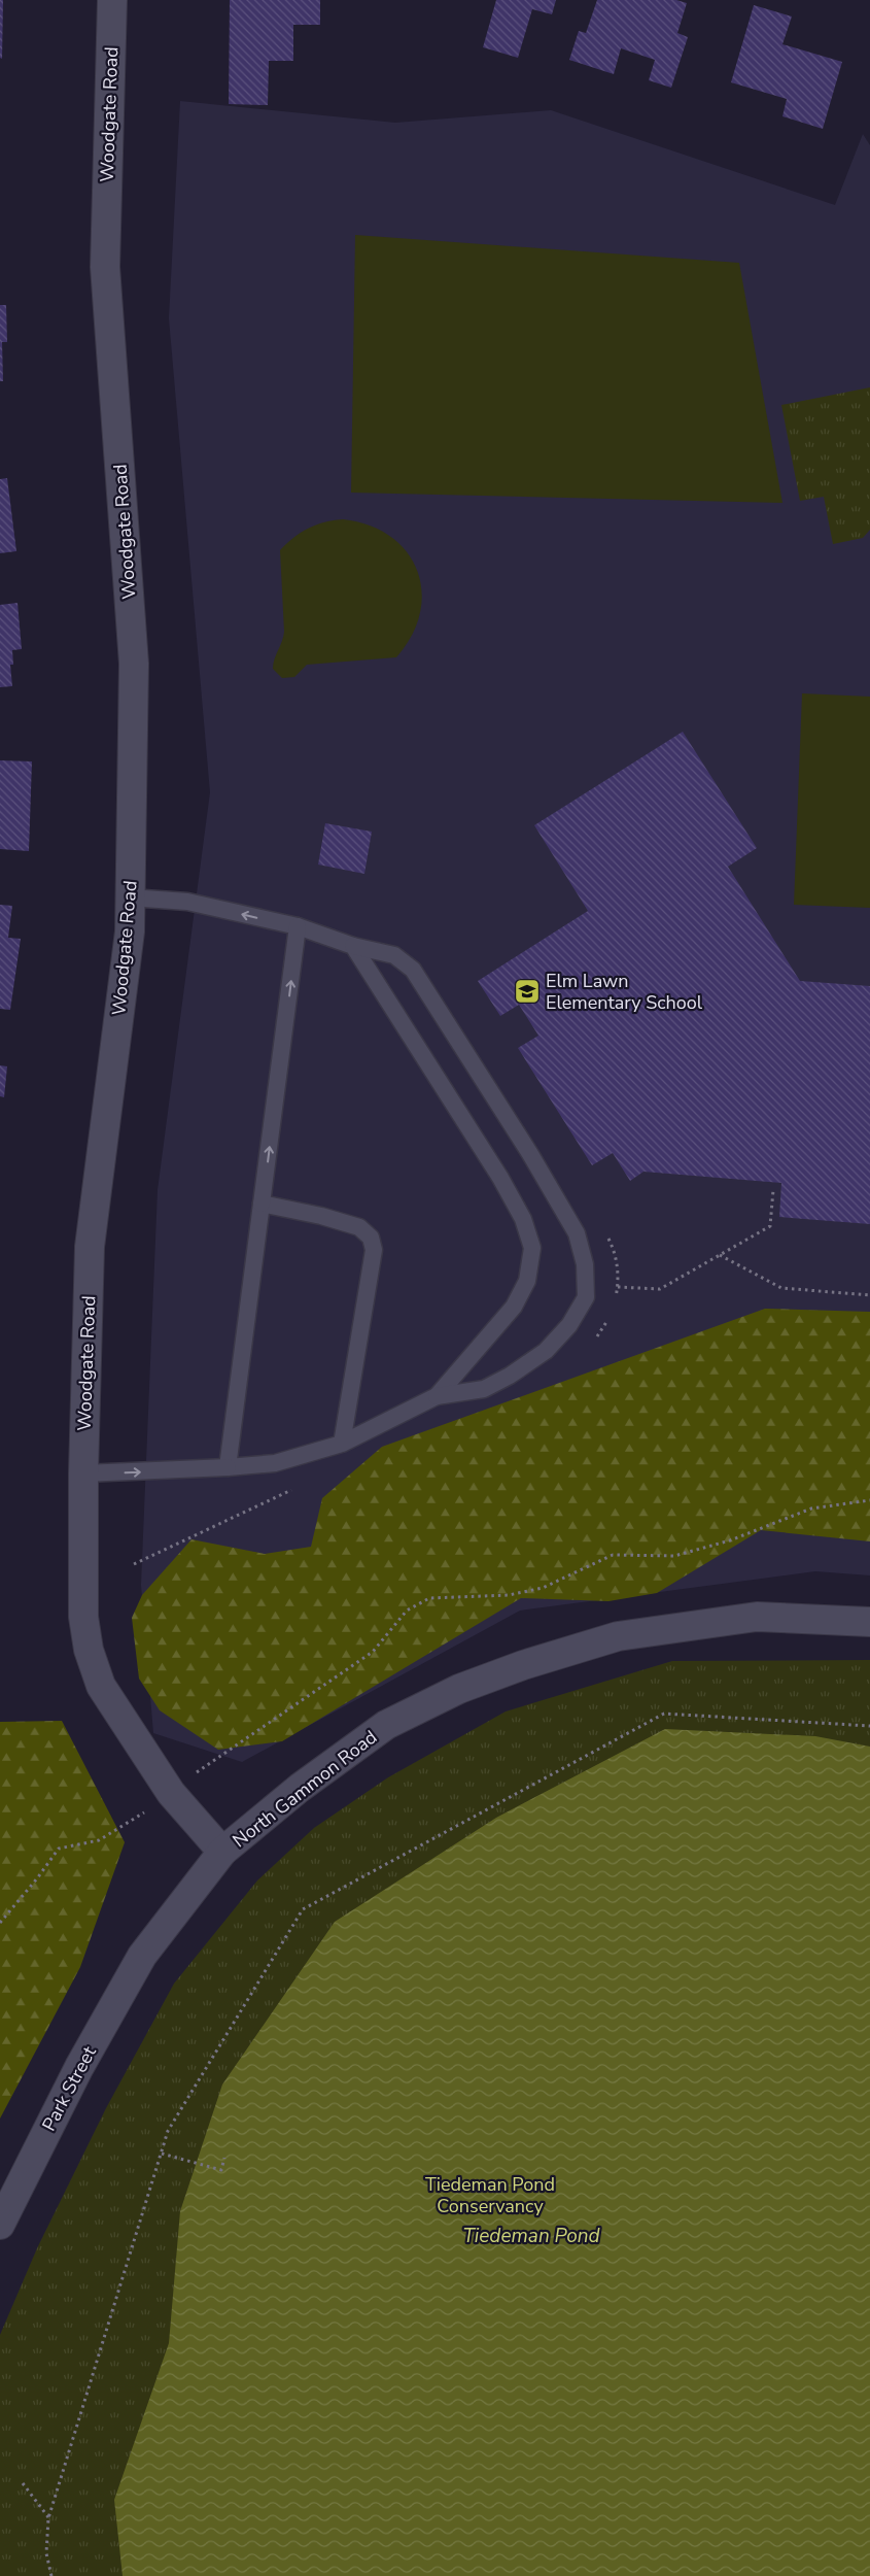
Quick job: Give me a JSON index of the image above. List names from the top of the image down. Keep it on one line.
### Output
{"streets":{"street":["Woodgate Road","North Gammon Road","Park Street"]},"crossings":[["Woodgate Road","North Gammon Road"],["North Gammon Road","Park Street"]],"water":["Tiedeman Pond"],"parks":["Tiedeman Pond Conservancy"],"places":{"school or university":["Elm Lawn Elementary School"]}}
